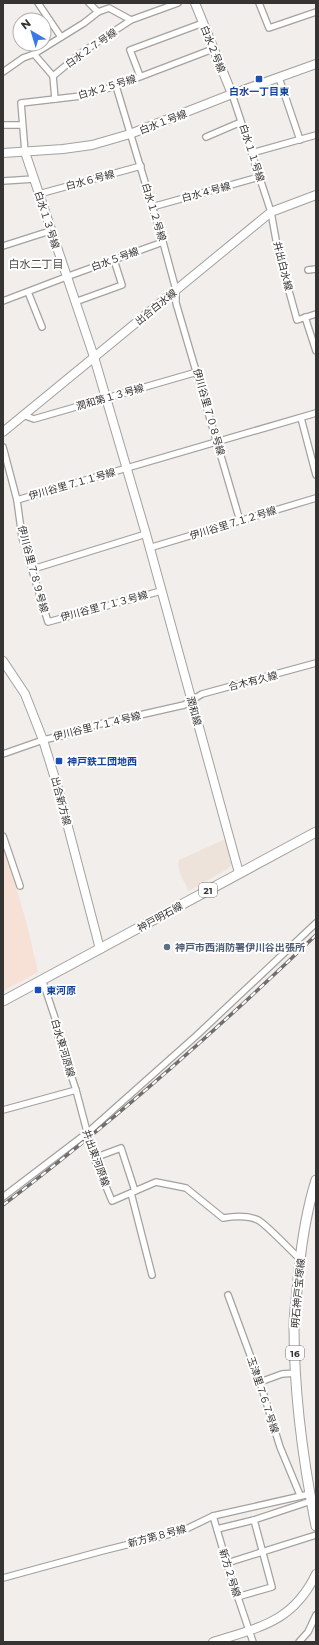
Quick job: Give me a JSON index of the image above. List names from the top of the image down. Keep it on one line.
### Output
{"streets":{"main road":["21","神戸明石線","明石神戸宝塚線","16"],"street":["白水２７号線","白水２号線","白水２５号線","白水１号線","白水１１号線","白水６号線","白水４号線","白水１２号線","白水１３号線","白水５号線","井出白水線","出合白水線","潤和第１３号線","伊川谷里７０８号線","伊川谷里７１１号線","伊川谷里７１２号線","伊川谷里７８９号線","伊川谷里７１３号線","合木有久線","潤和線","伊川谷里７１４号線","出合新方線","白水東河原線","井出東河原線","玉津里７６７号線","新方第８号線","新方２号線"]},"crossings":[["白水２号線","白水２５号線"],["白水２号線","白水１号線"],["白水２号線","白水１１号線"],["白水２５号線","白水１号線"],["白水２５号線","白水１２号線"],["白水２５号線","白水１３号線"],["白水１号線","白水１１号線"],["白水１号線","白水１２号線"],["白水１号線","白水１３号線"],["白水１１号線","白水４号線"],["白水１１号線","井出白水線"],["白水１１号線","出合白水線"],["白水６号線","白水１２号線"],["白水６号線","白水１３号線"],["白水４号線","白水１２号線"],["白水１２号線","白水５号線"],["白水１２号線","出合白水線"],["白水１２号線","伊川谷里７０８号線"],["白水１３号線","白水５号線"],["白水１３号線","出合白水線"],["白水１３号線","潤和第１３号線"],["白水１３号線","伊川谷里７１１号線"],["白水１３号線","潤和線"],["井出白水線","出合白水線"],["出合白水線","潤和第１３号線"],["潤和第１３号線","伊川谷里７０８号線"],["伊川谷里７０８号線","伊川谷里７１１号線"],["伊川谷里７０８号線","伊川谷里７１２号線"],["伊川谷里７１１号線","伊川谷里７８９号線"],["伊川谷里７１１号線","潤和線"],["伊川谷里７１２号線","潤和線"],["伊川谷里７８９号線","伊川谷里７１３号線"],["伊川谷里７１３号線","潤和線"],["合木有久線","潤和線"],["合木有久線","伊川谷里７１４号線"],["潤和線","伊川谷里７１４号線"],["潤和線","神戸明石線"],["伊川谷里７１４号線","出合新方線"],["出合新方線","神戸明石線"],["神戸明石線","白水東河原線"],["白水東河原線","井出東河原線"],["井出東河原線","明石神戸宝塚線"],["明石神戸宝塚線","新方第８号線"],["玉津里７６７号線","新方第８号線"],["新方第８号線","新方２号線"]],"districts":["白水二丁目"],"places":{"transit":["白水一丁目東","神戸鉄工団地西","東河原"],"other":["神戸市西消防署伊川谷出張所"]},"north":"top left"}
